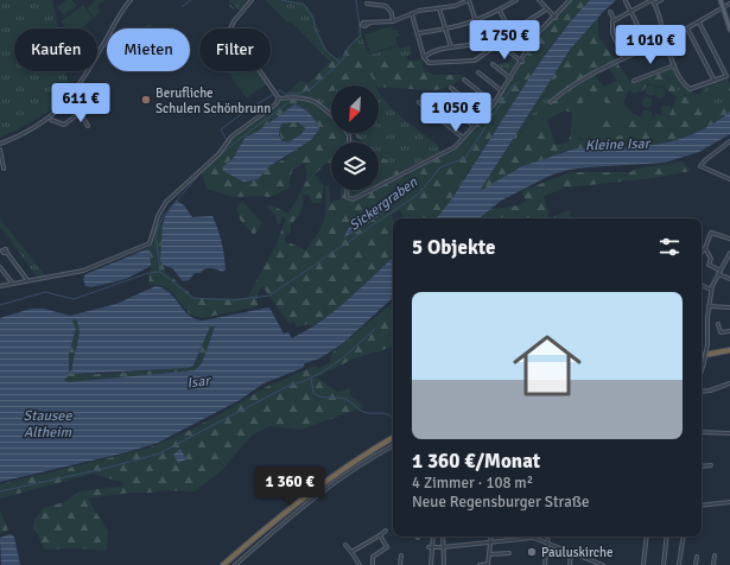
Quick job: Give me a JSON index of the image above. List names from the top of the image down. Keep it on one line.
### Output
{"water":["Kleine Isar","Sickergraben","Isar","Stausee Altheim"],"places":["Berufliche Schulen Schönbrunn","Pauluskirche"],"north":"bottom left","page":{"price":["1 750 €","1 010 €","611 €","1 050 €","1 360 €"],"chip":["Kaufen","Mieten","Filter"],"heading":"5 Objekte","list":[{"name":"1 360 €/Monat","note":"4 Zimmer · 108 m² · Neue Regensburger Straße"}]}}
